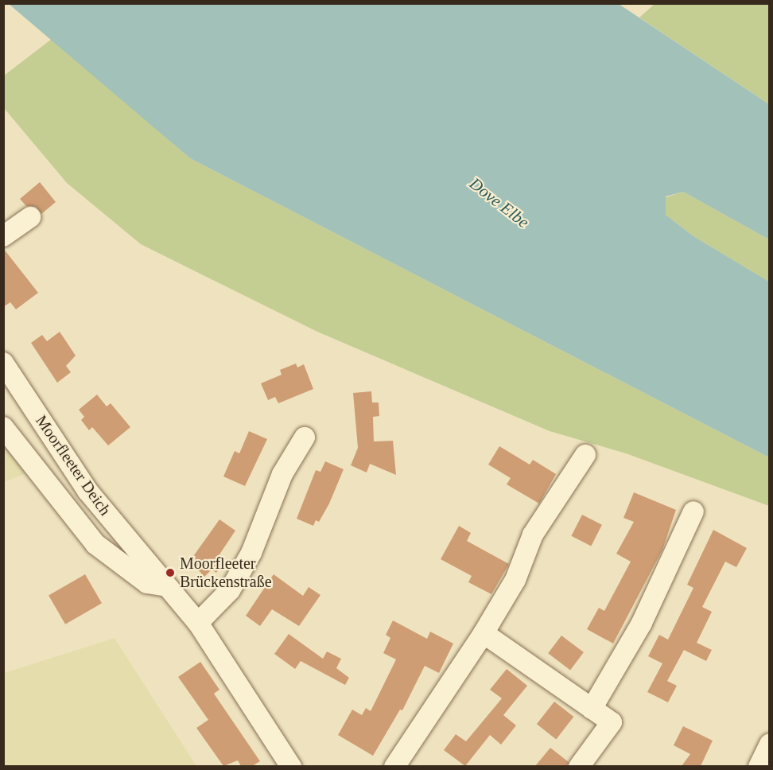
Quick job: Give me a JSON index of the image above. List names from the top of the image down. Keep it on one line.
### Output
{"streets":{"street":["Moorfleeter Deich"]},"water":["Dove Elbe"],"places":["Moorfleeter Brückenstraße"]}
